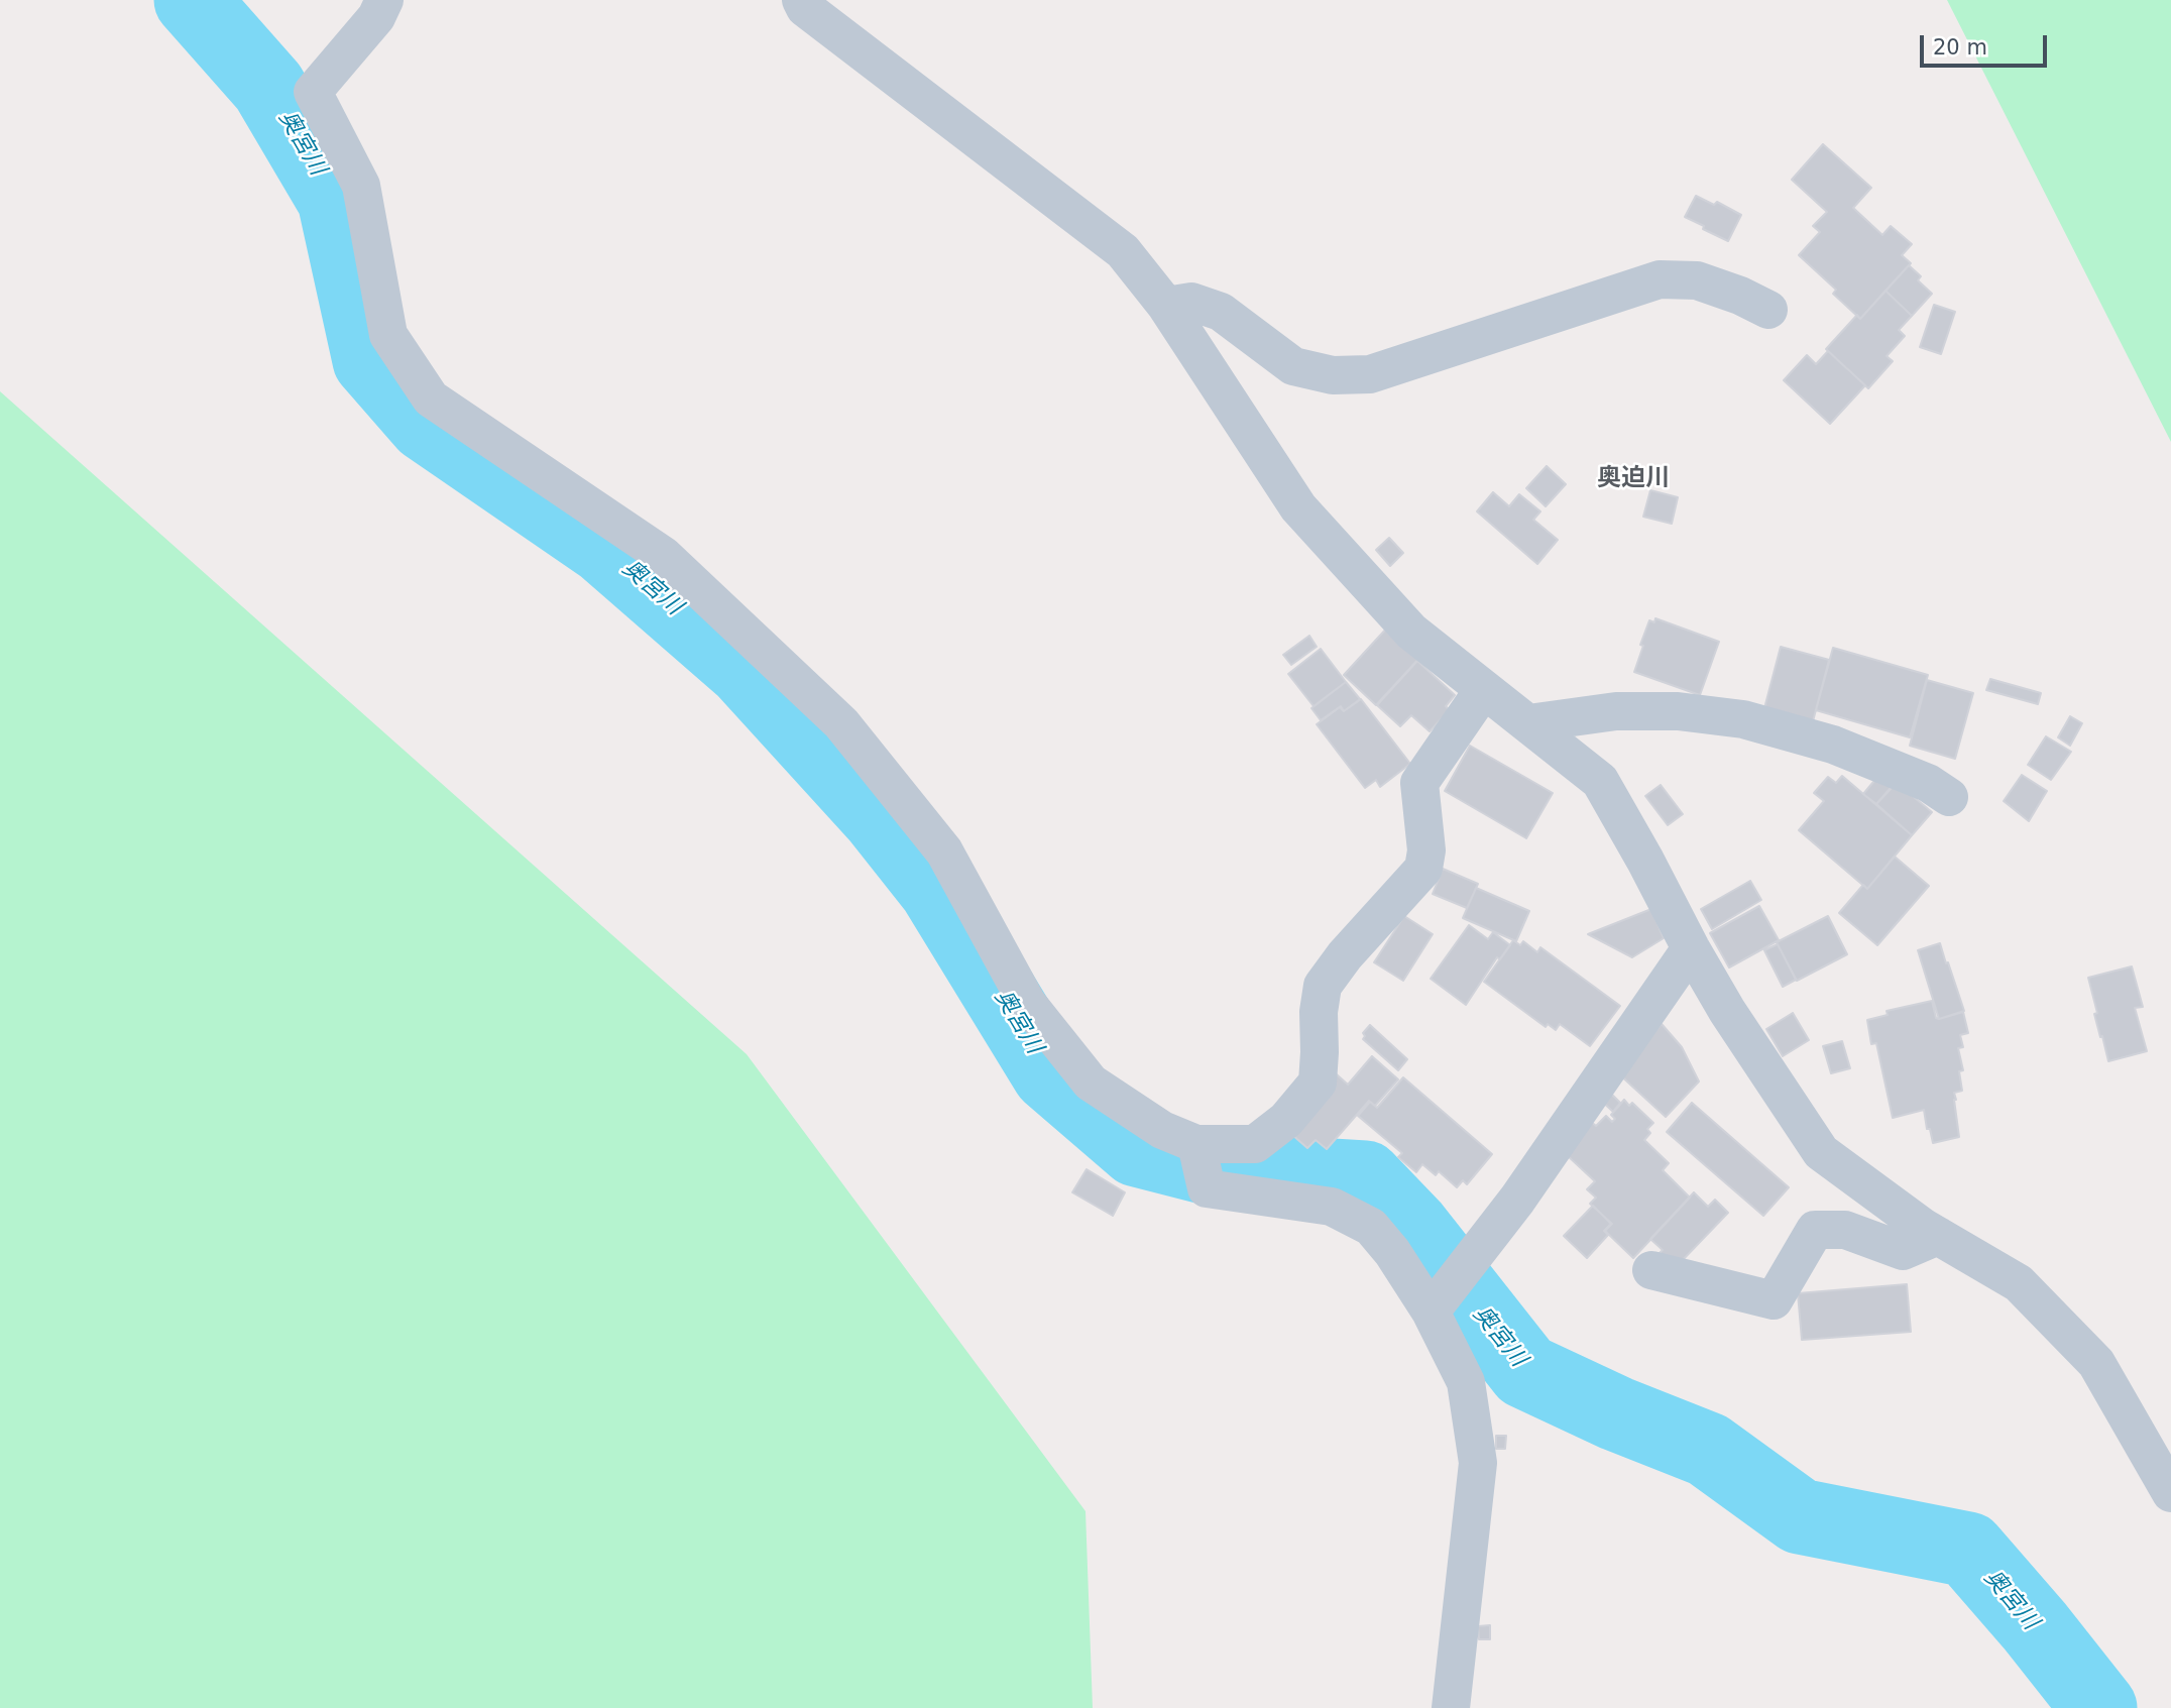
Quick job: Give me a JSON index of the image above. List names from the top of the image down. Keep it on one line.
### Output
{"districts":["奥迫川"],"water":["奥宮川"],"scale_bar":"20 m"}
